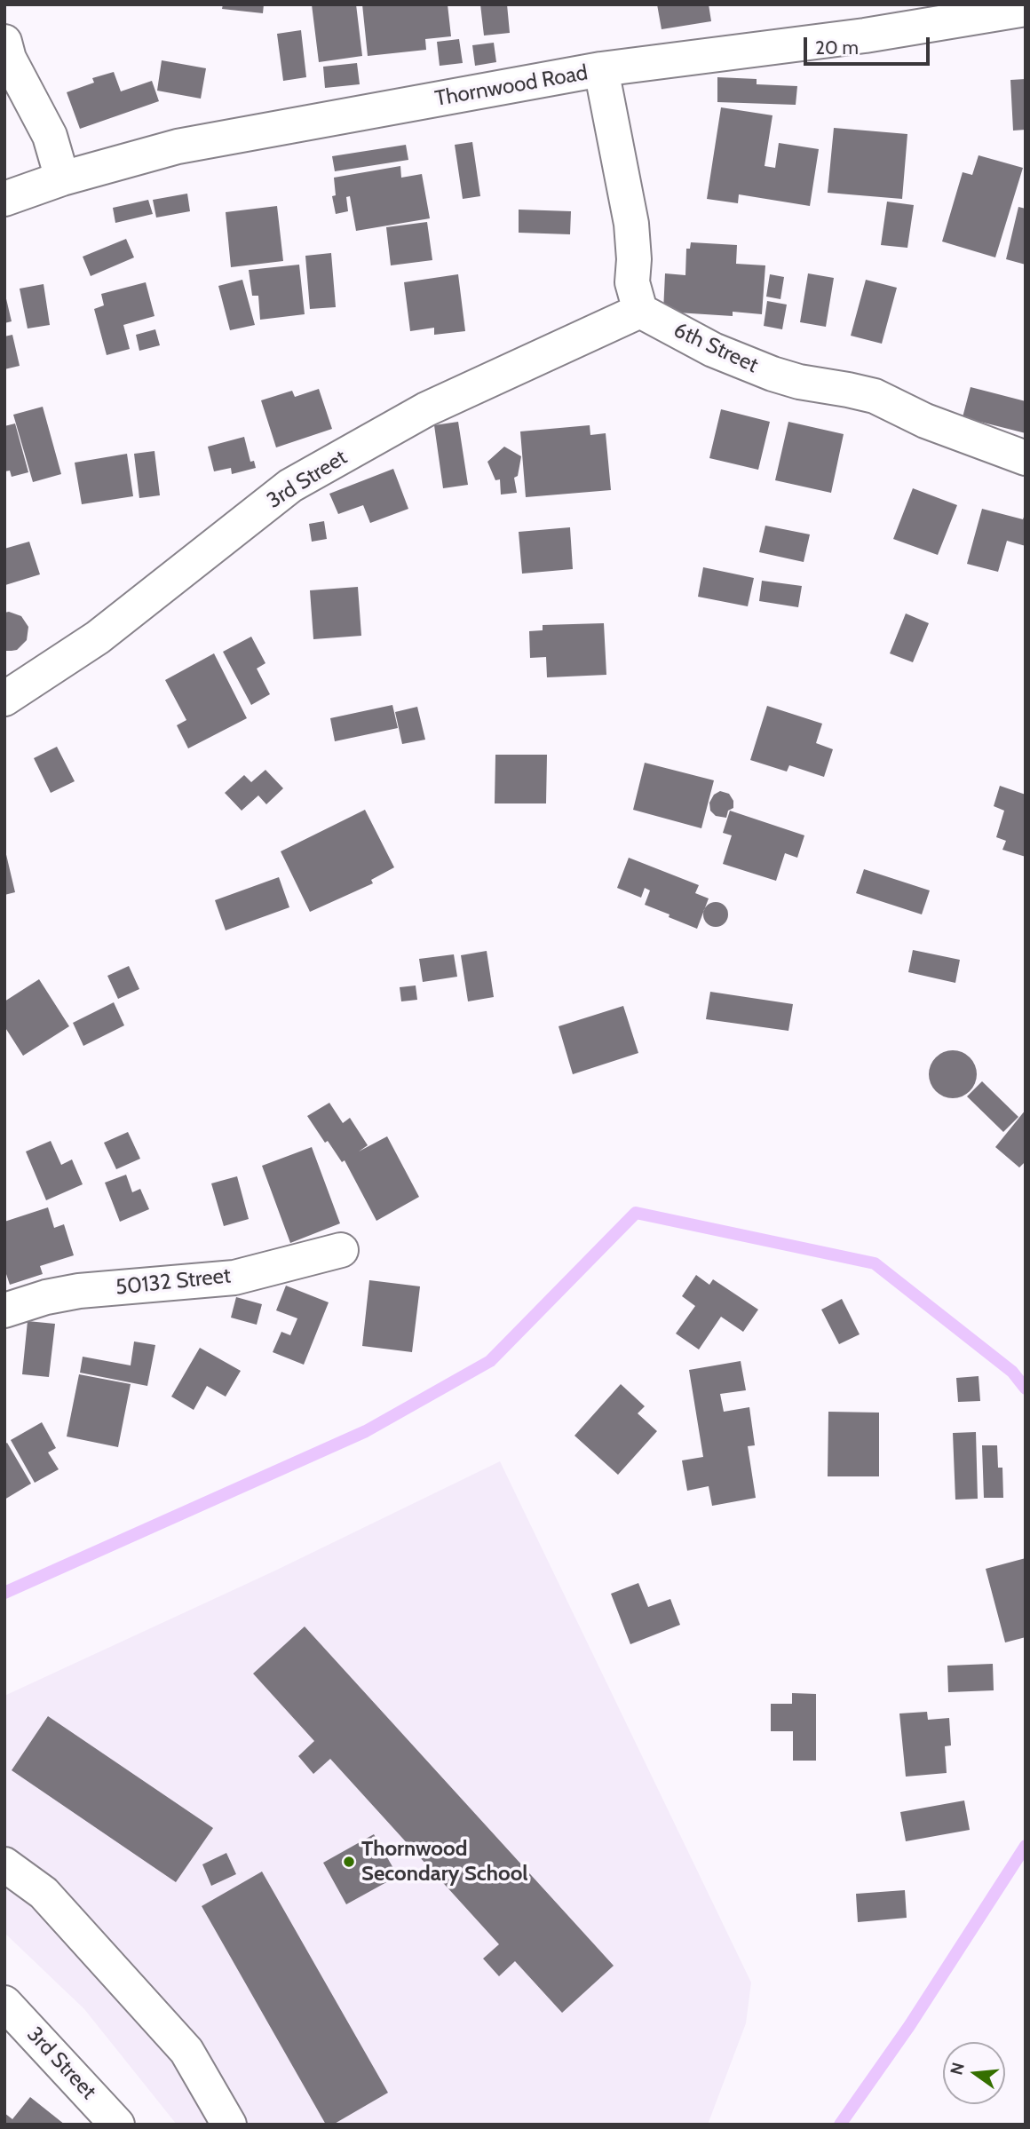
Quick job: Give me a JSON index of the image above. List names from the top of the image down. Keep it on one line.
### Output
{"streets":{"street":["Thornwood Road","6th Street","3rd Street","50132 Street"]},"crossings":[["6th Street","3rd Street"]],"places":["Thornwood Secondary School"],"scale_bar":"20 m","north":"left"}
